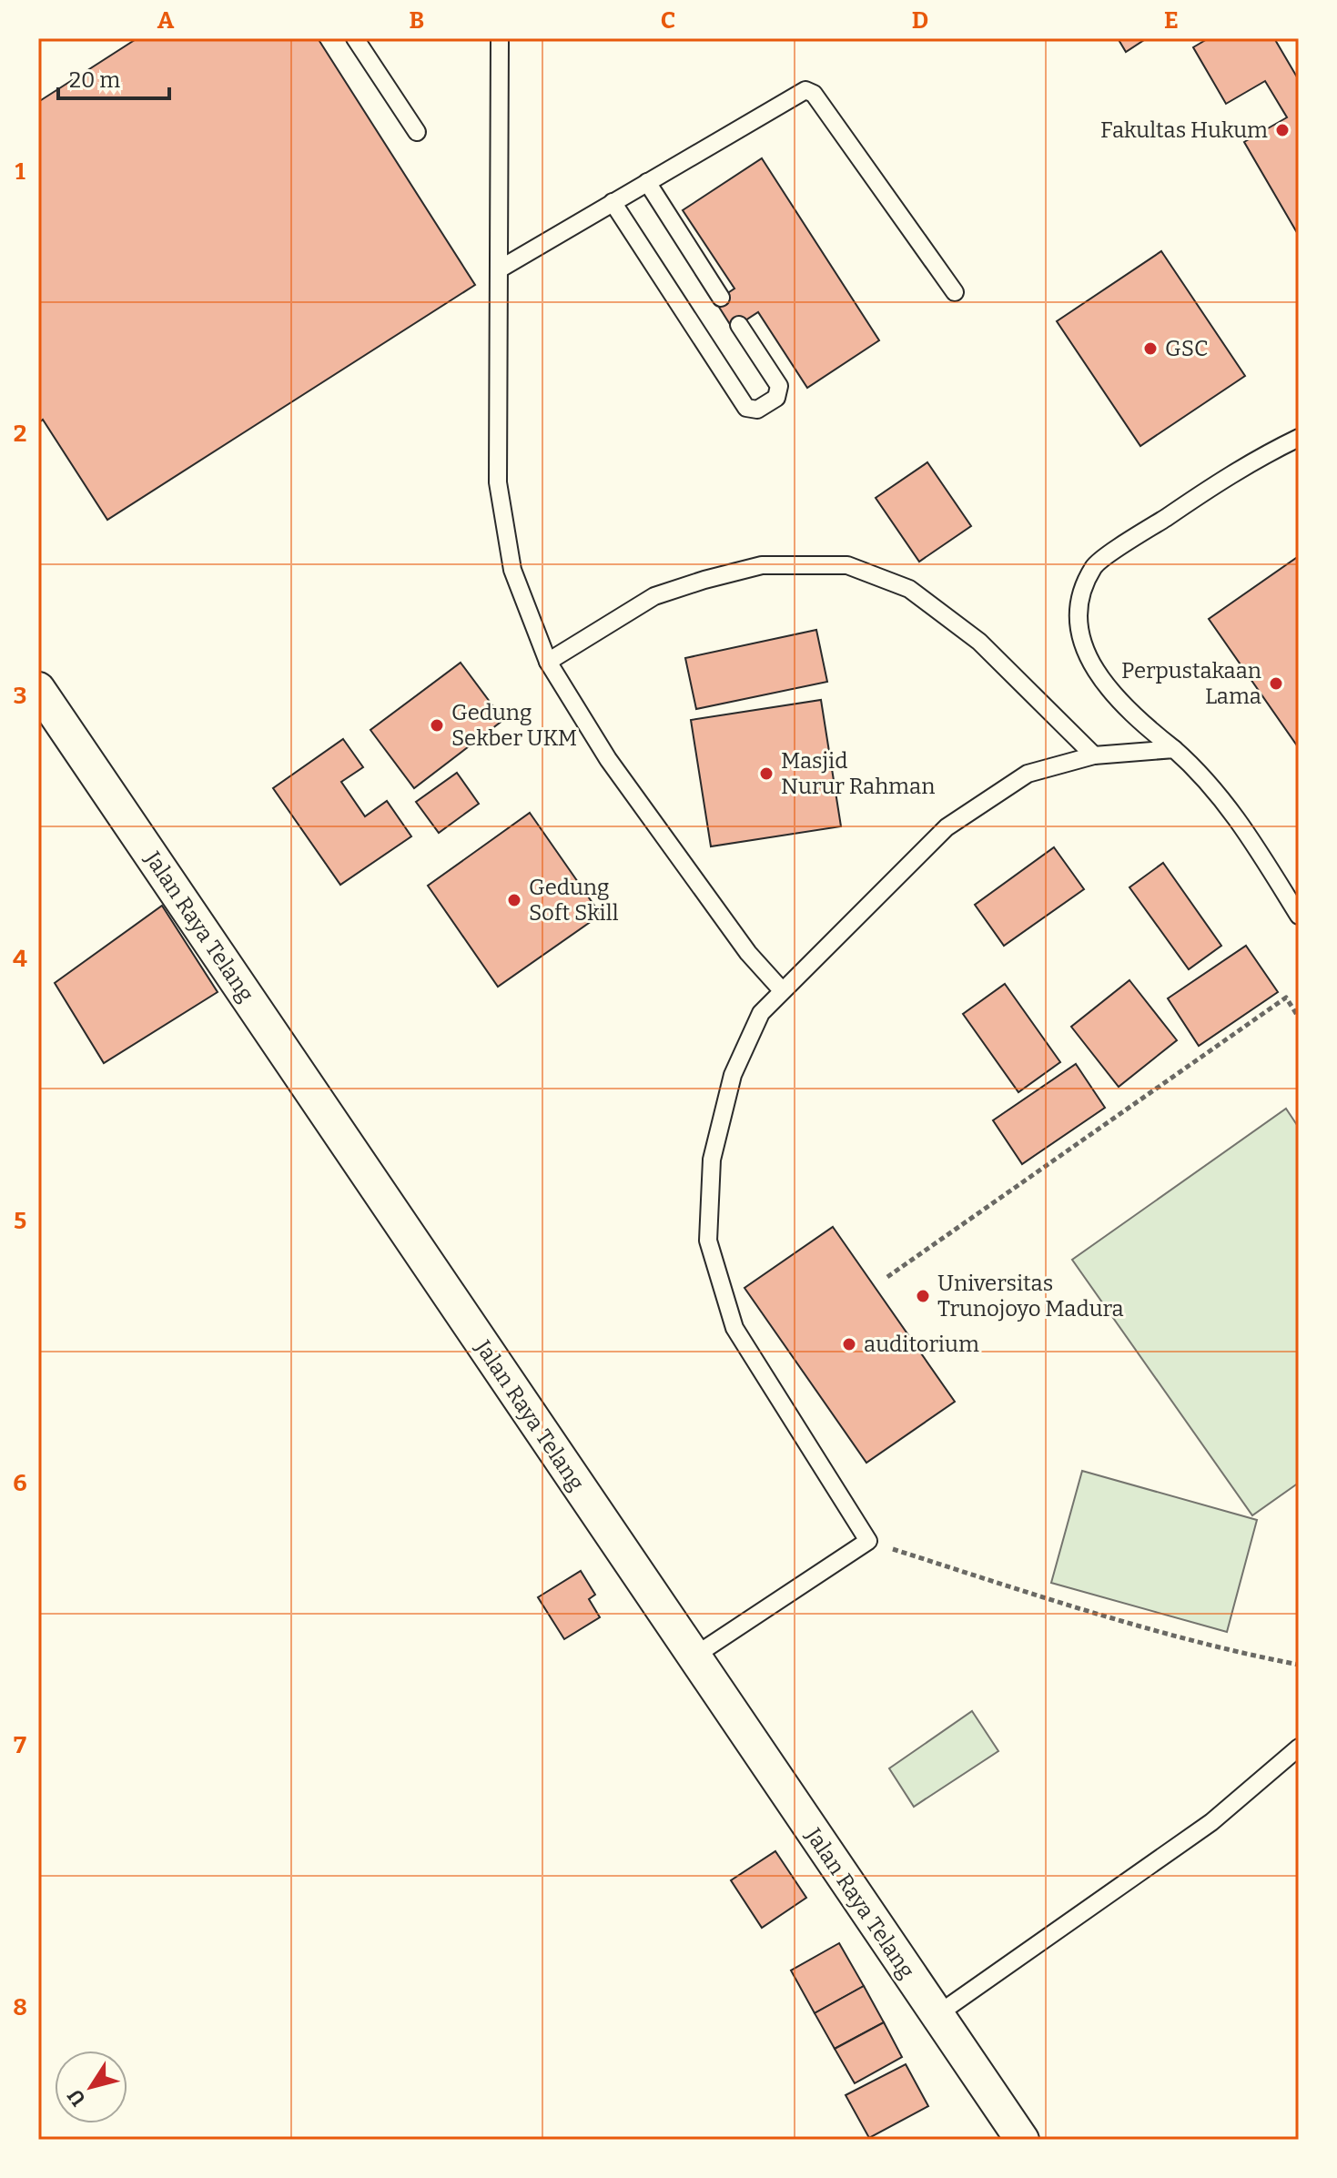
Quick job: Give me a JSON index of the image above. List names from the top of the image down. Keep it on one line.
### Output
{"streets":{"street":["Jalan Raya Telang"]},"places":["Fakultas Hukum","GSC","Perpustakaan Lama","Gedung Sekber UKM","Masjid Nurur Rahman","Gedung Soft Skill","Universitas Trunojoyo Madura","auditorium"],"scale_bar":"20 m","north":"bottom left","grid":{"columns":["A","B","C","D","E"],"rows":["1","2","3","4","5","6","7","8"]}}
